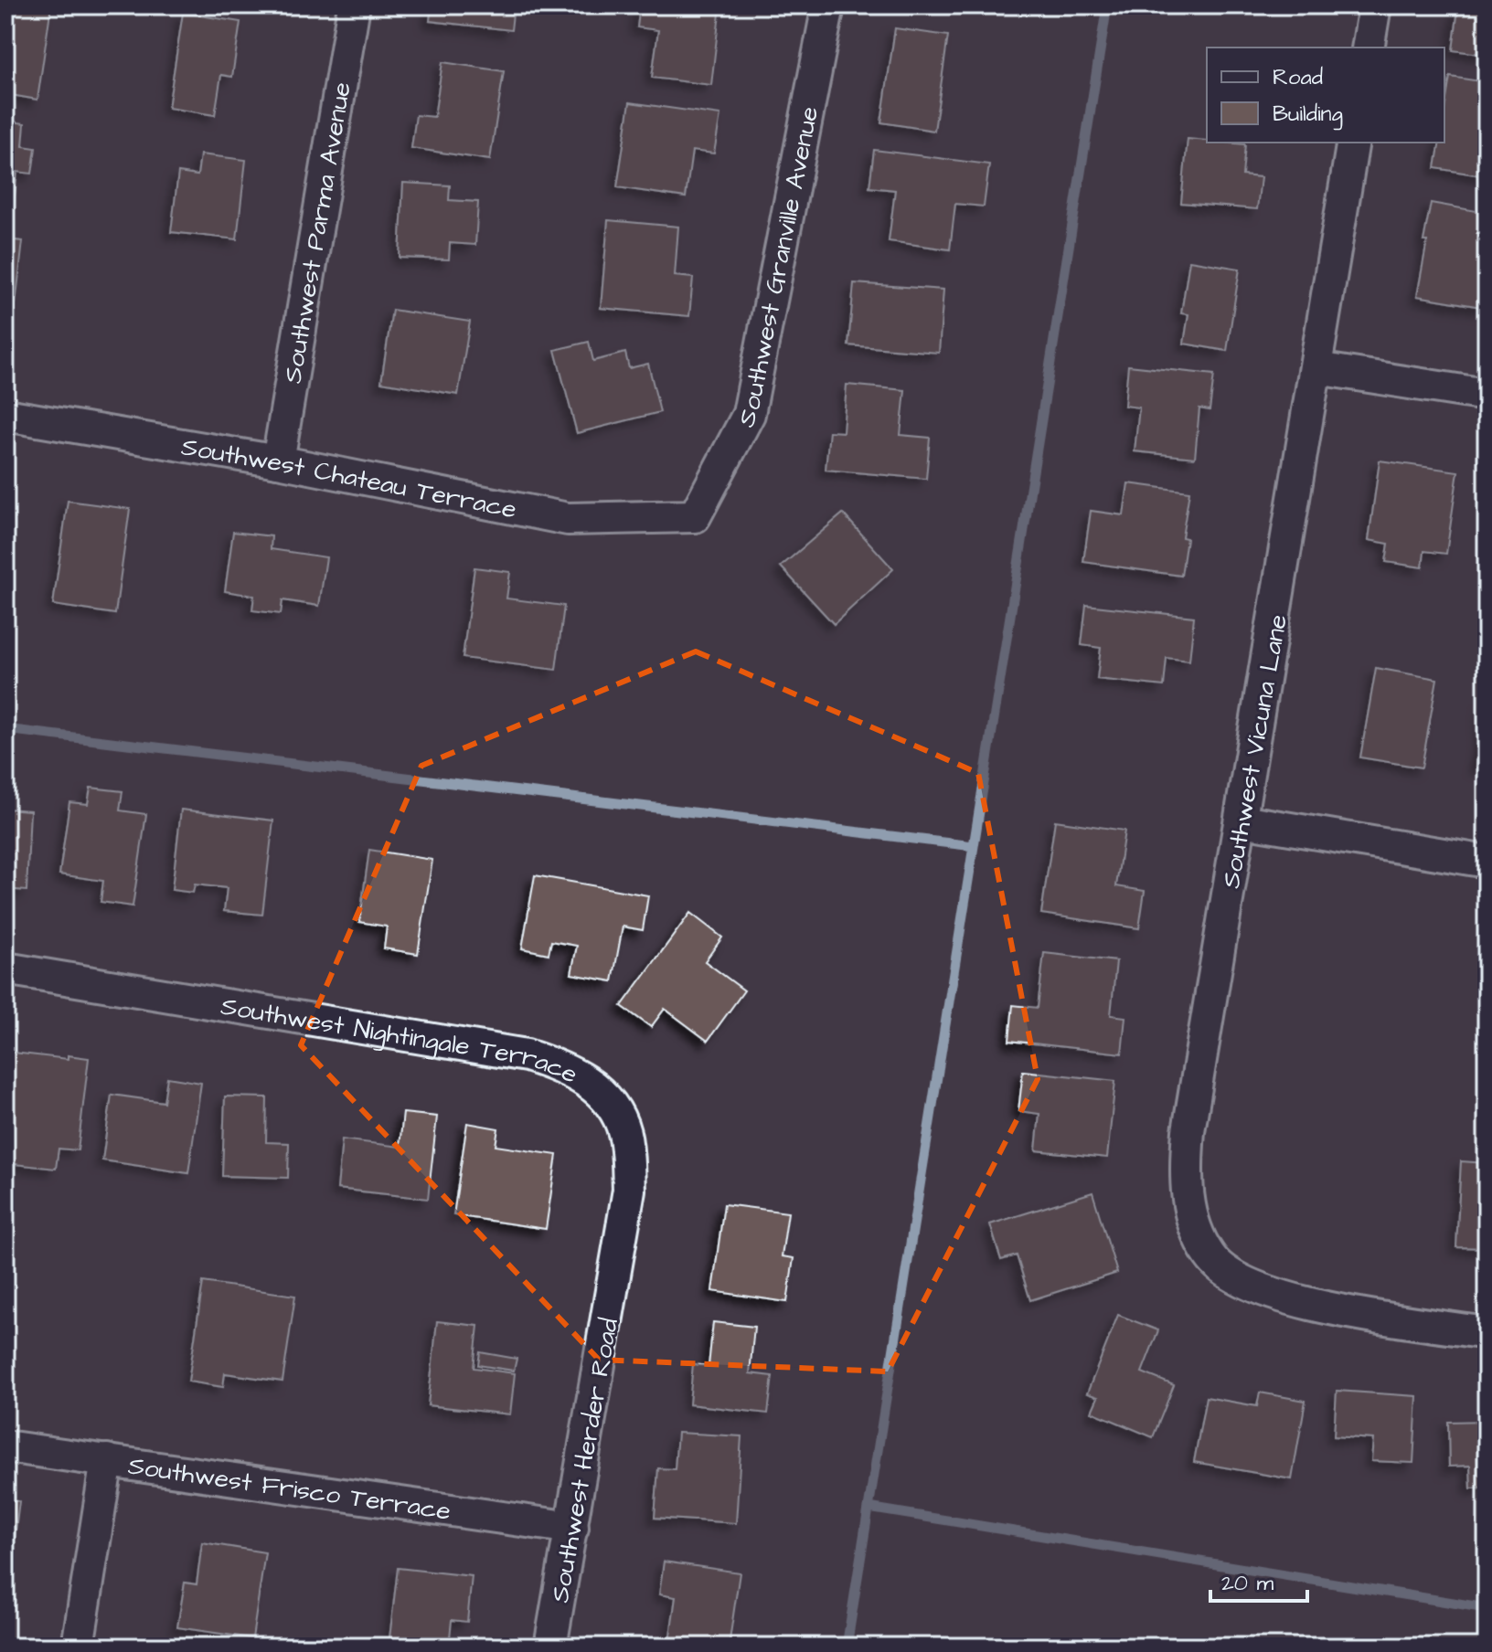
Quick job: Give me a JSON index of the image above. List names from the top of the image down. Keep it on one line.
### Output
{"streets":{"street":["Southwest Parma Avenue","Southwest Granville Avenue","Southwest Chateau Terrace","Southwest Vicuna Lane","Southwest Nightingale Terrace","Southwest Herder Road","Southwest Frisco Terrace"]},"crossings":[["Southwest Parma Avenue","Southwest Chateau Terrace"],["Southwest Granville Avenue","Southwest Chateau Terrace"],["Southwest Nightingale Terrace","Southwest Herder Road"],["Southwest Herder Road","Southwest Frisco Terrace"]],"legend":["Road","Building"],"scale_bar":"20 m"}
